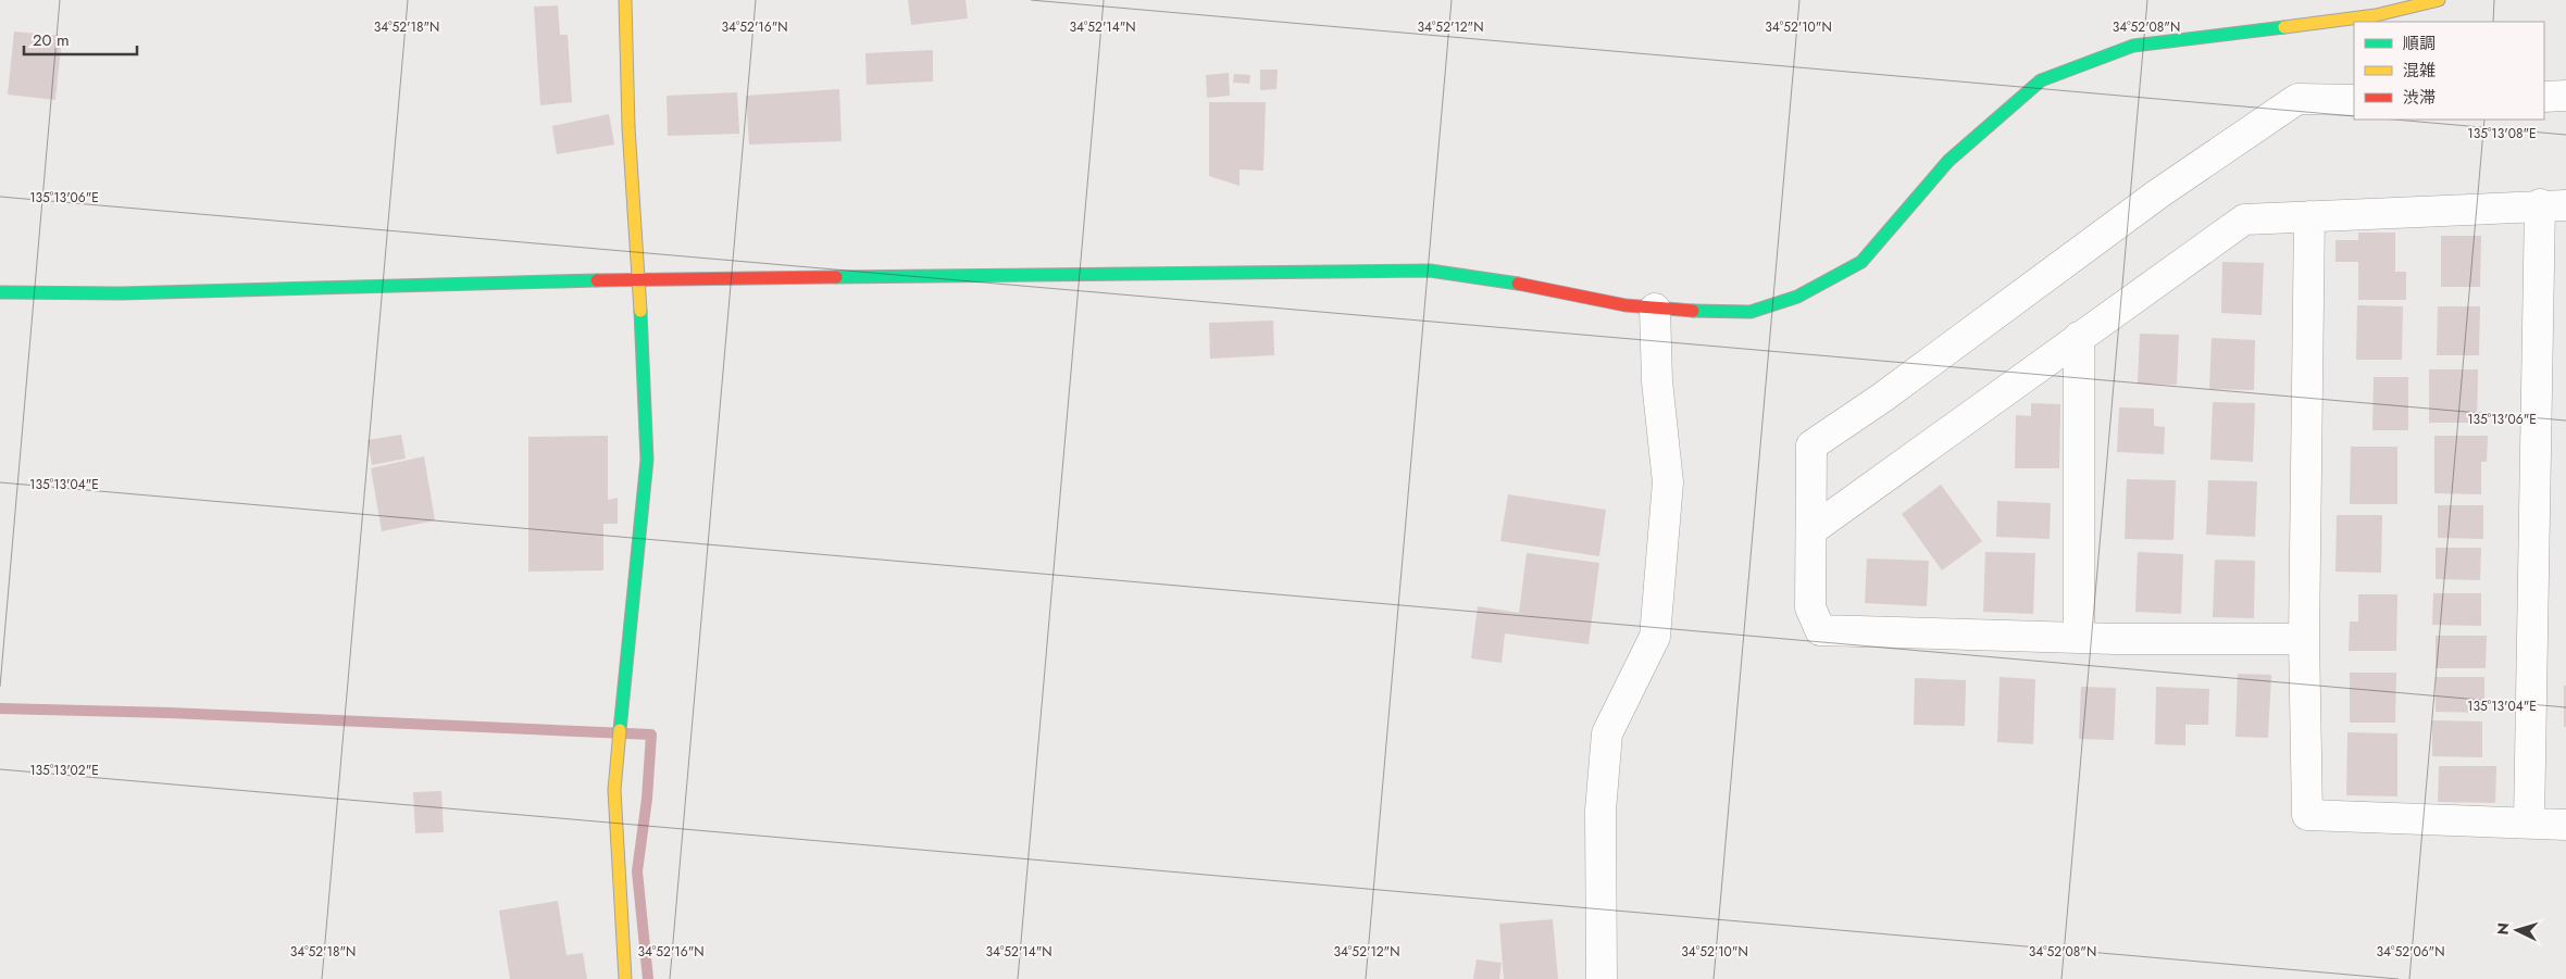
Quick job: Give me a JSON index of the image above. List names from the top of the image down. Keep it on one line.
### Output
{"legend":["順調","混雑","渋滞"],"scale_bar":"20 m","north":"left","coordinates":["34°52'18\"N","34°52'16\"N","34°52'14\"N","34°52'12\"N","34°52'10\"N","34°52'08\"N","135°13'08\"E","135°13'06\"E","135°13'04\"E","135°13'02\"E","34°52'06\"N"]}
